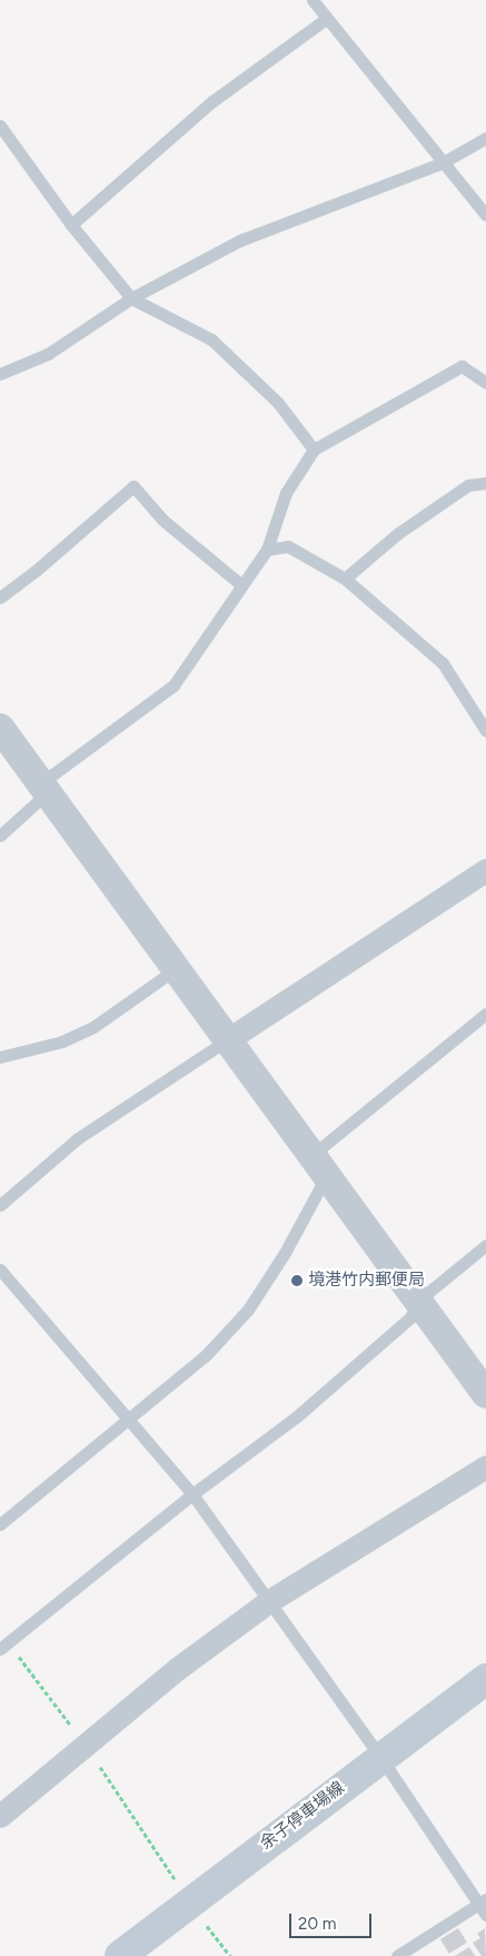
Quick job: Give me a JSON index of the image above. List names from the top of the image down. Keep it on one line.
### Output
{"streets":{"main road":["余子停車場線"]},"places":["境港竹内郵便局"],"scale_bar":"20 m"}
